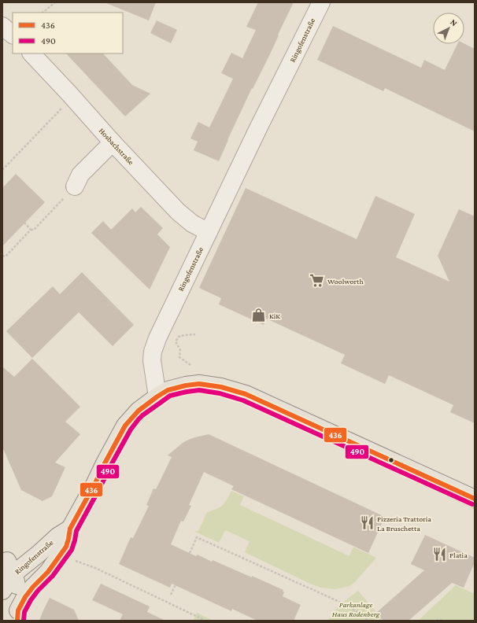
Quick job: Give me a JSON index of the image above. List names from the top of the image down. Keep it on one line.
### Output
{"streets":{"main road":["Ringofenstraße"],"street":["Hosbachstraße"]},"crossings":[["Ringofenstraße","Hosbachstraße"]],"parks":["Parkanlage Haus Rodenberg"],"places":{"supermarket":["Woolworth"],"shop":["KiK"],"restaurant":["Pizzeria Trattoria La Bruschetta","Platia"]},"lines":["transit line 436","transit line 490"],"legend":["436","490"],"north":"top right"}
